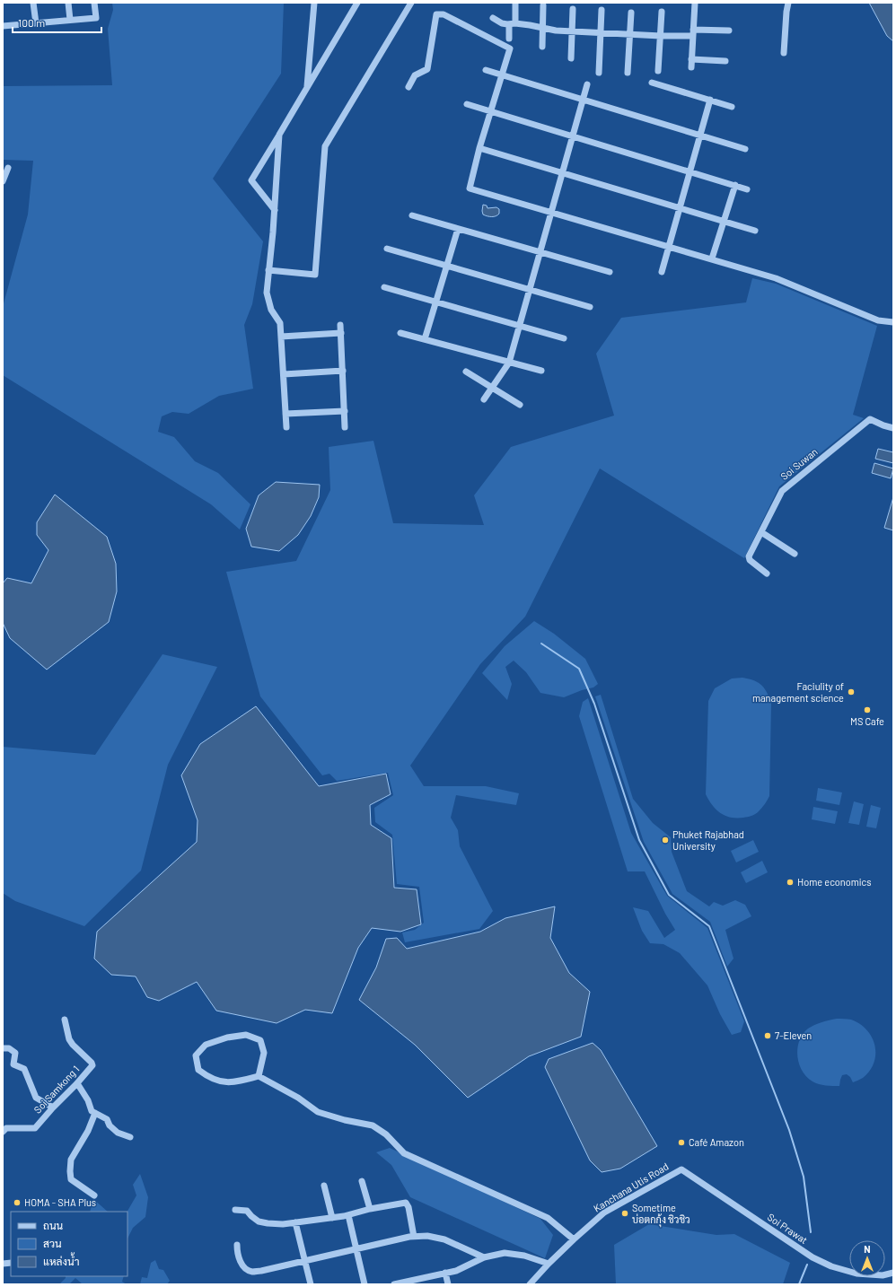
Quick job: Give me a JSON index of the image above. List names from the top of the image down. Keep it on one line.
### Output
{"streets":{"street":["Soi Suwan","Soi Samkong 1","Kanchana Utis Road","Soi Prawat"]},"crossings":[["Kanchana Utis Road","Soi Prawat"]],"places":["Faciulity of management science","MS Cafe","Phuket Rajabhad University","Home economics","7-Eleven","Café Amazon","HOMA - SHA Plus","Sometime บ่อตกกุ้ง ชิวชิว"],"legend":["ถนน","สวน","แหล่งน้ำ"],"scale_bar":"100 m","north":"top"}
